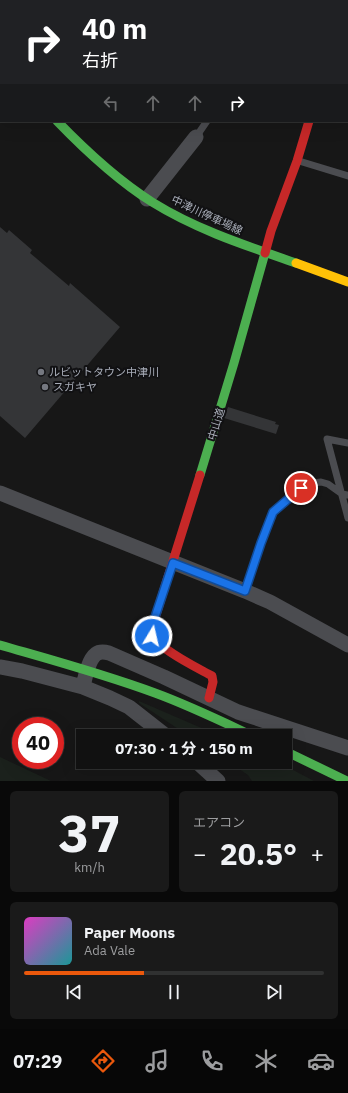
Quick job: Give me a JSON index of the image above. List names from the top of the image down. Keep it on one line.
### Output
{"streets":{"street":["中津川停車場線","中山道"]},"crossings":[["中津川停車場線","中山道"]],"places":["ルビットタウン中津川","スガキヤ"],"page":{"turn":["40 m","右折"],"limit":"40","trip":"07:30 · 1 分 · 150 m","tile":[["37","km/h"],"エアコン"],"heat":["−","20.5°","+"],"song":["Paper Moons","Ada Vale"],"tabs":"07:29"}}
